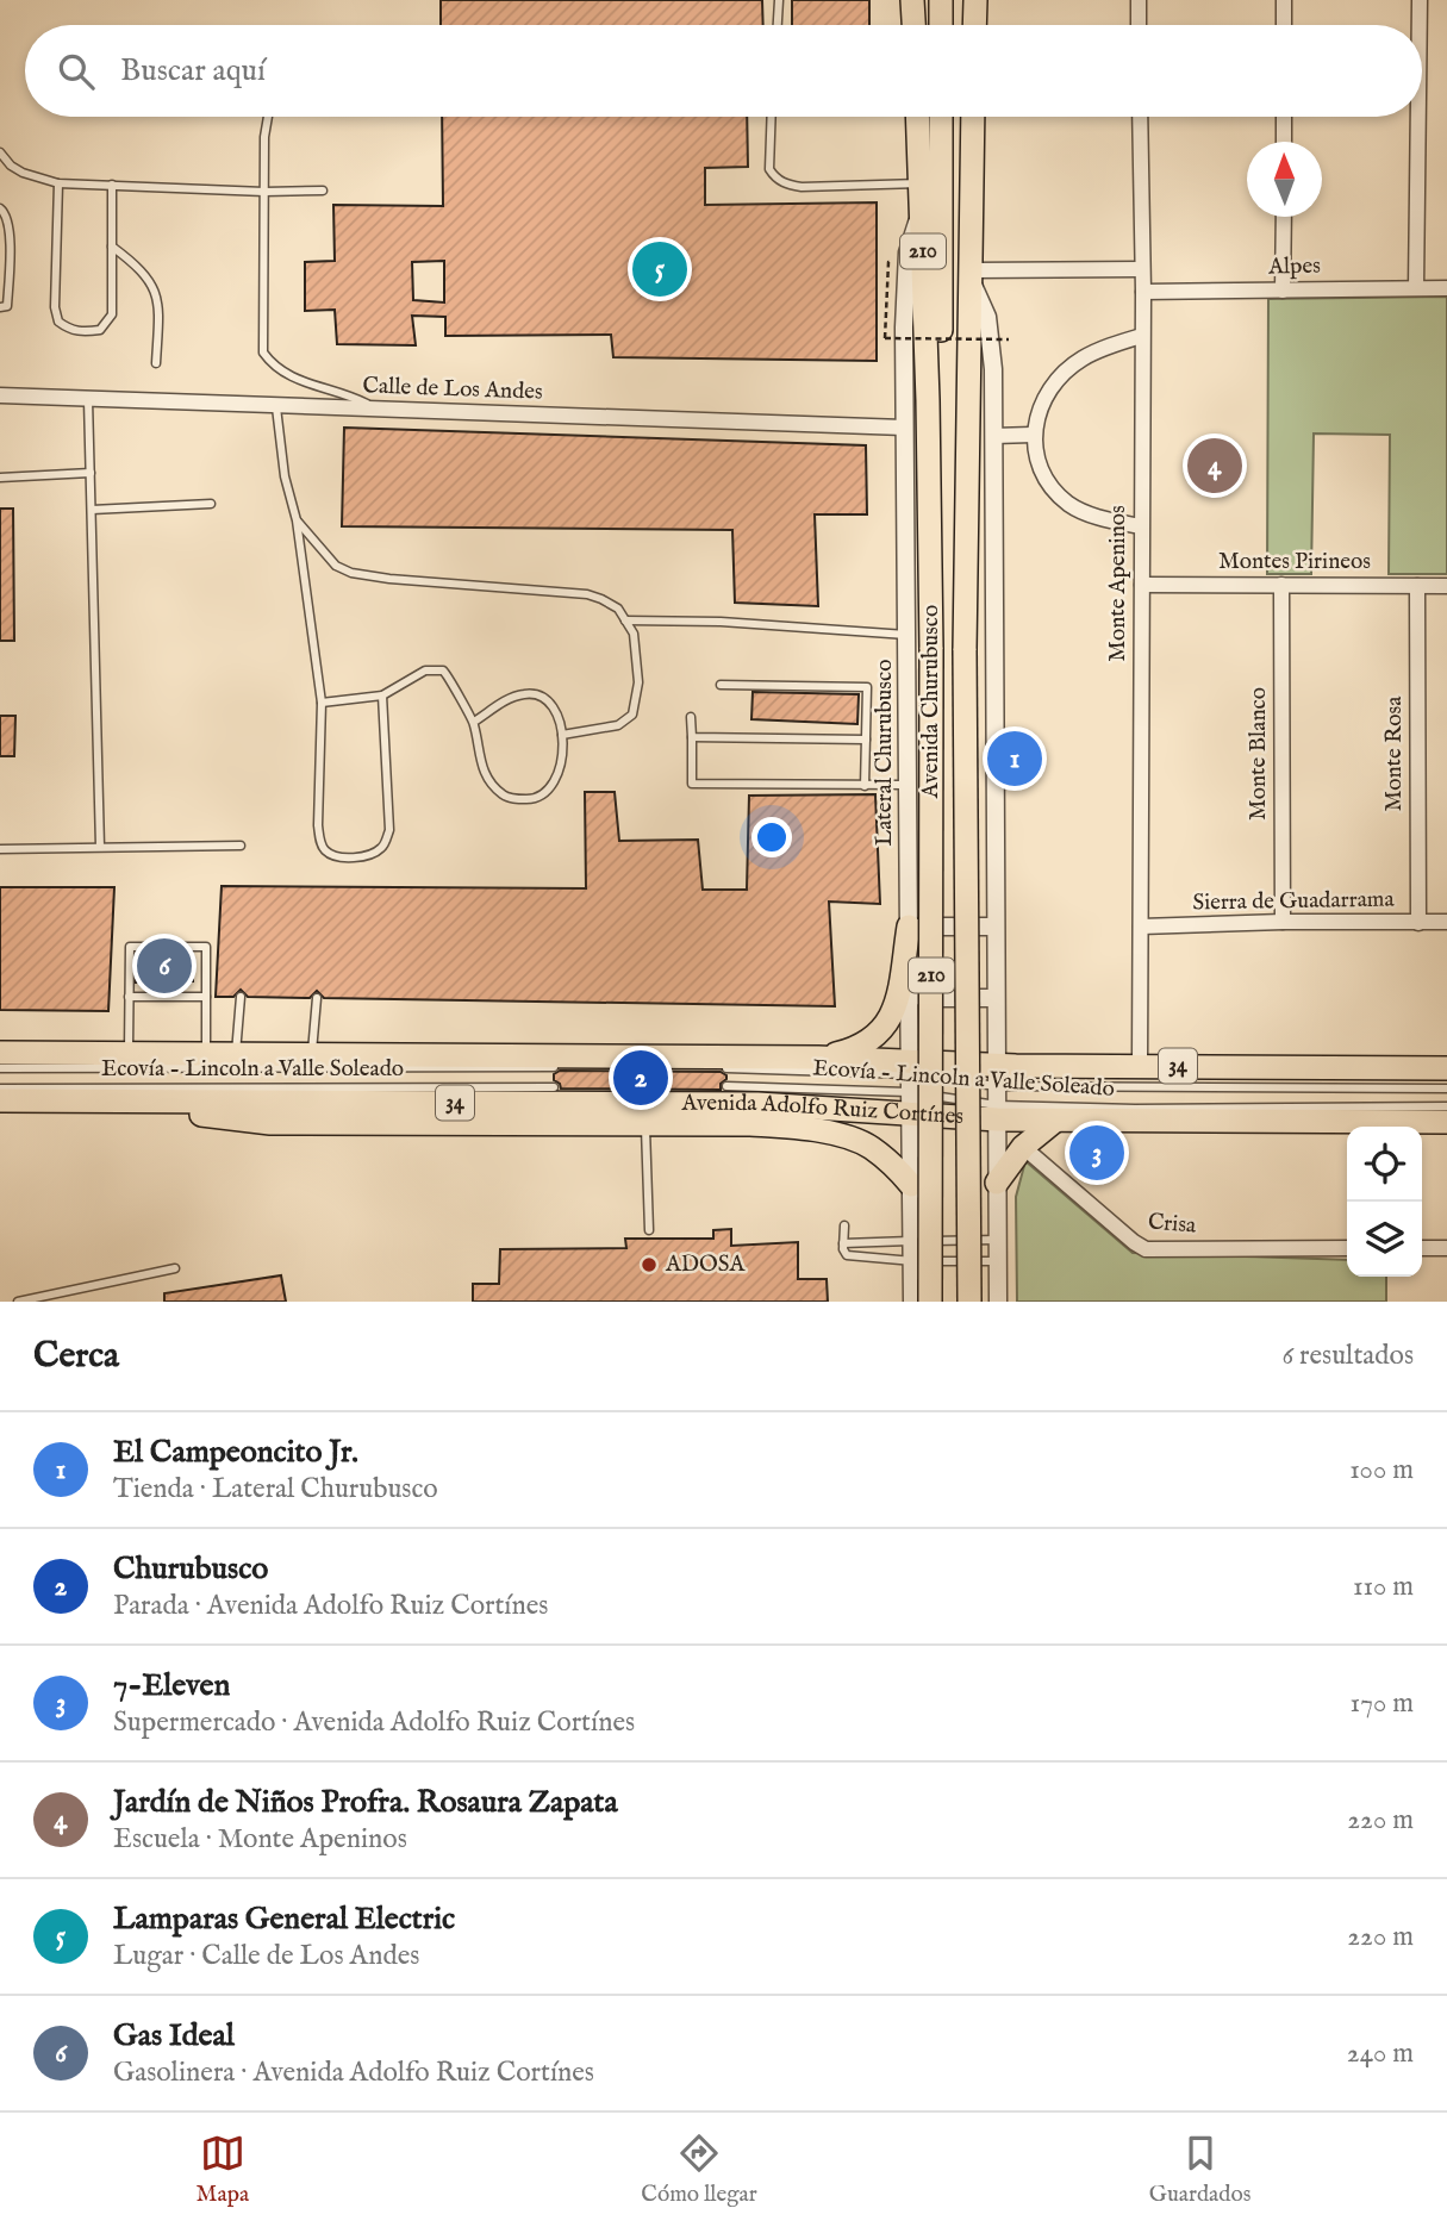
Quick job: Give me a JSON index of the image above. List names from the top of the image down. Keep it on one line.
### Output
{"streets":{"main road":["210","Avenida Churubusco","34","Avenida Adolfo Ruiz Cortínes"],"street":["Alpes","Calle de Los Andes","Montes Pirineos","Monte Apeninos","Lateral Churubusco","Monte Blanco","Monte Rosa","Sierra de Guadarrama","Crisa"],"lane":["Ecovía - Lincoln a Valle Soleado"]},"crossings":[["Alpes","Monte Apeninos"],["Calle de Los Andes","Lateral Churubusco"],["Montes Pirineos","Monte Apeninos"],["Montes Pirineos","Monte Blanco"],["Montes Pirineos","Monte Rosa"],["Monte Apeninos","Sierra de Guadarrama"],["Monte Apeninos","Avenida Adolfo Ruiz Cortínes"],["Avenida Churubusco","Lateral Churubusco"],["Lateral Churubusco","Ecovía - Lincoln a Valle Soleado"],["Lateral Churubusco","Avenida Adolfo Ruiz Cortínes"],["Monte Blanco","Sierra de Guadarrama"],["Monte Rosa","Sierra de Guadarrama"],["Ecovía - Lincoln a Valle Soleado","Avenida Adolfo Ruiz Cortínes"]],"places":["ADOSA"],"north":"top","page":{"search":"Buscar aquí","pins":["5","4","1","6","2","3"],"heading":["Cerca","6 resultados"],"list":[{"mark":"1","name":"El Campeoncito Jr.","note":"Tienda · Lateral Churubusco","value":"100 m"},{"mark":"2","name":"Churubusco","note":"Parada · Avenida Adolfo Ruiz Cortínes","value":"110 m"},{"mark":"3","name":"7-Eleven","note":"Supermercado · Avenida Adolfo Ruiz Cortínes","value":"170 m"},{"mark":"4","name":"Jardín de Niños Profra. Rosaura Zapata","note":"Escuela · Monte Apeninos","value":"220 m"},{"mark":"5","name":"Lamparas General Electric","note":"Lugar · Calle de Los Andes","value":"220 m"},{"mark":"6","name":"Gas Ideal","note":"Gasolinera · Avenida Adolfo Ruiz Cortínes","value":"240 m"}],"nav":["Mapa","Cómo llegar","Guardados"]}}
